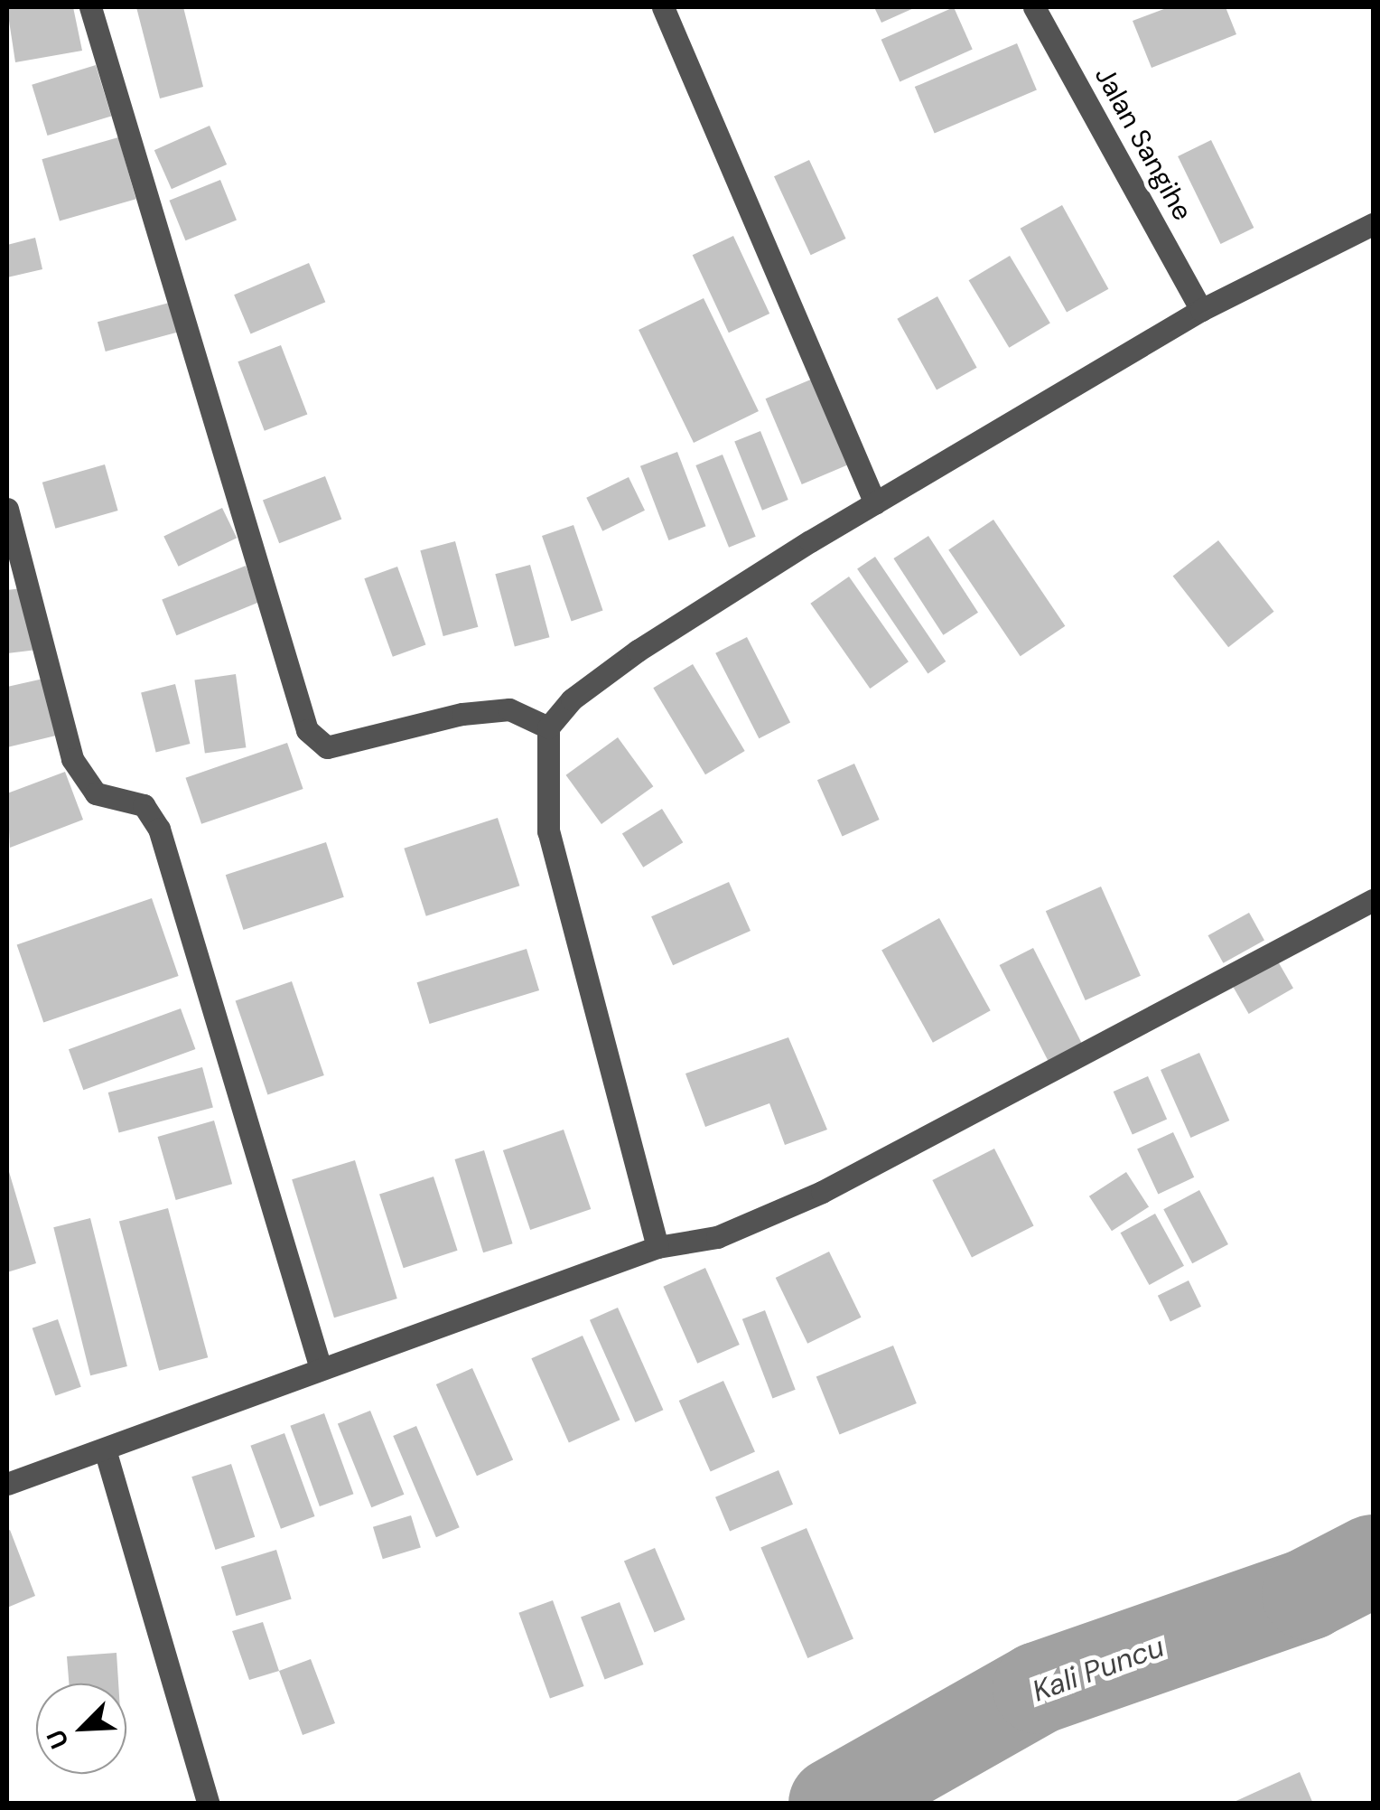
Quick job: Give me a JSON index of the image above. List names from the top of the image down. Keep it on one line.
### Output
{"streets":{"street":["Jalan Sangihe"]},"water":["Kali Puncu"],"north":"bottom left"}
